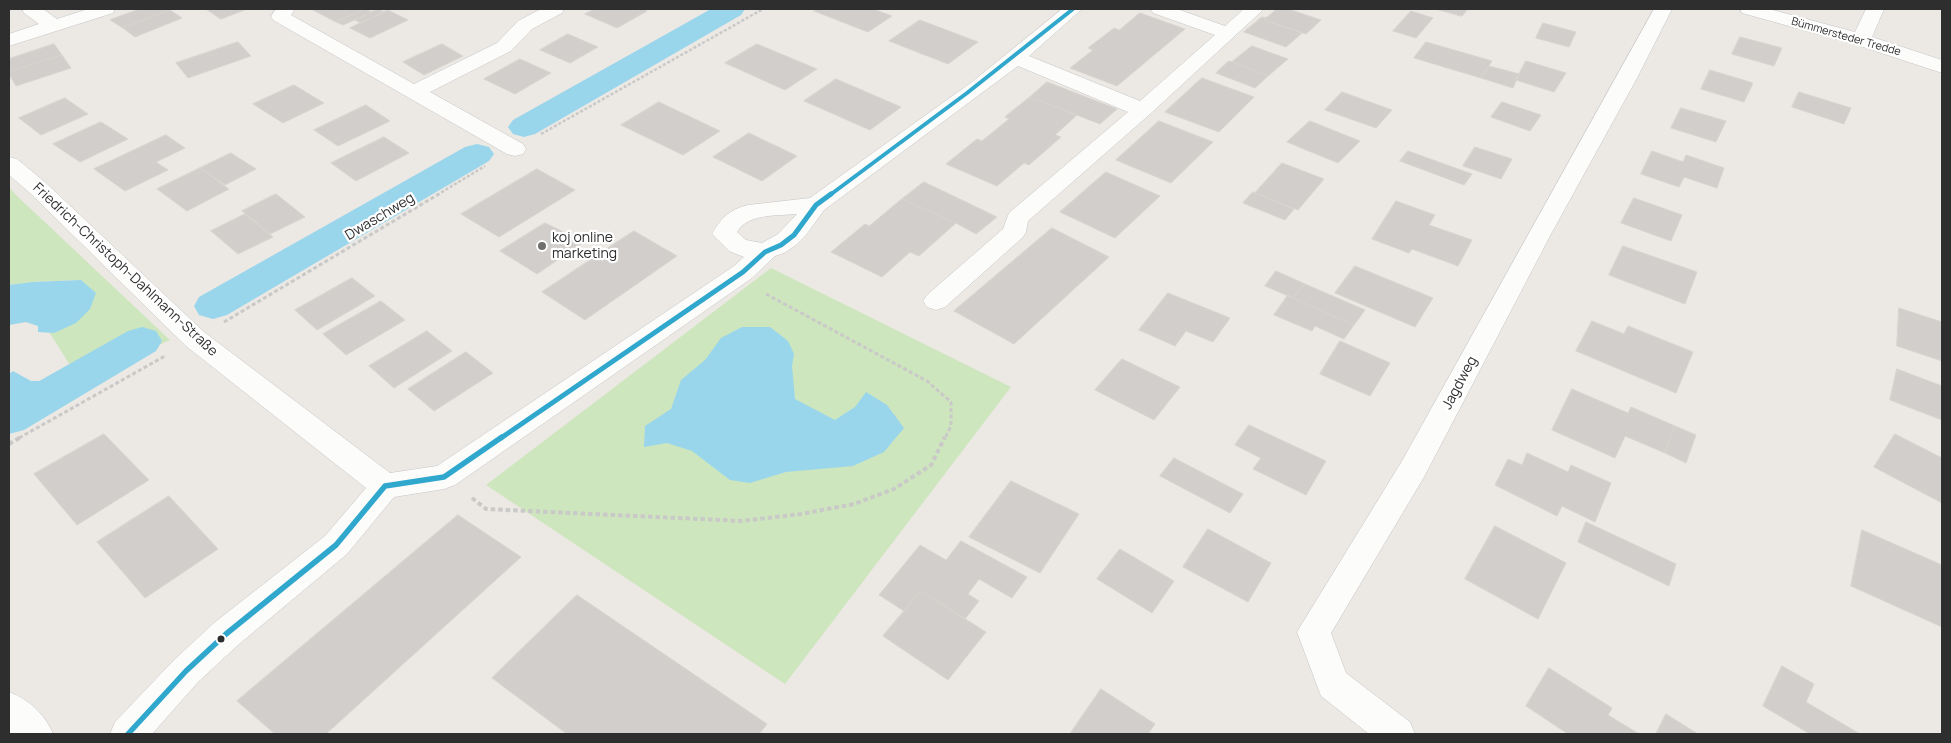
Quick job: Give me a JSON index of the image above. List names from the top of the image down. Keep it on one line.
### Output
{"streets":{"street":["Bümmersteder Tredde","Friedrich-Christoph-Dahlmann-Straße","Jagdweg"],"path":["Dwaschweg"]},"crossings":[["Dwaschweg","Friedrich-Christoph-Dahlmann-Straße"]],"places":["koj online marketing"]}
